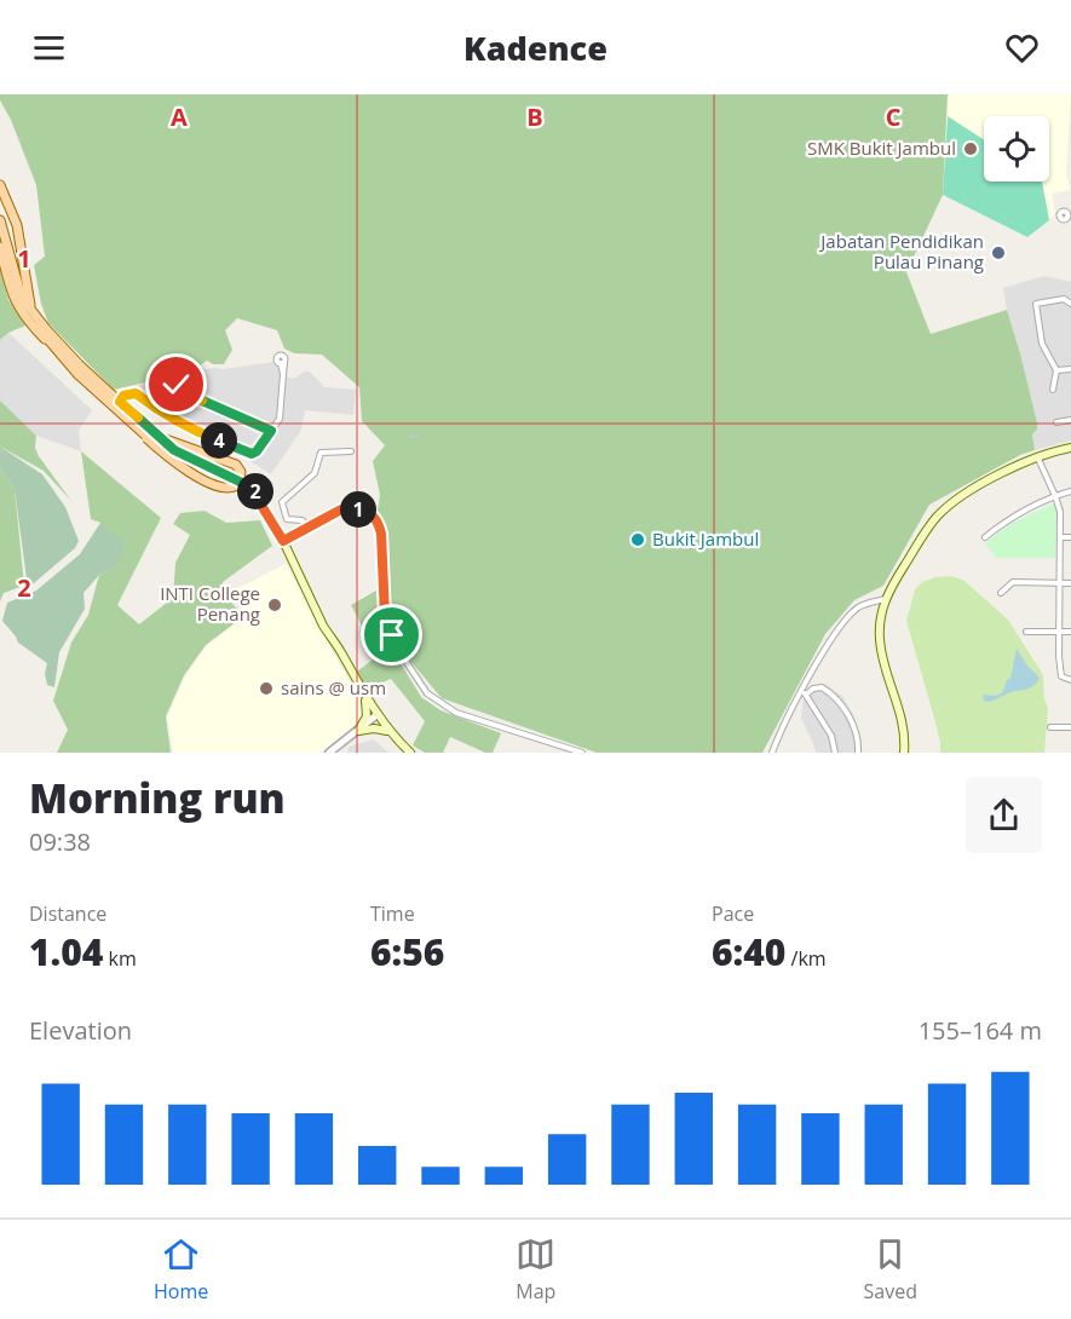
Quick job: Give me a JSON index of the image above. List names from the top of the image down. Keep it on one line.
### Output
{"places":["SMK Bukit Jambul","Jabatan Pendidikan Pulau Pinang","Bukit Jambul","INTI College Penang","sains @ usm"],"page":{"header":"Kadence","pins":["4","2","1"],"heading":["Morning run","09:38"],"stats":[["Distance","1.04 km"],["Time","6:56"],["Pace","6:40 /km"]],"chart":["Elevation","155–164 m"],"tabs":["Home","Map","Saved"]},"grid":{"columns":["A","B","C"],"rows":["1","2"]}}
